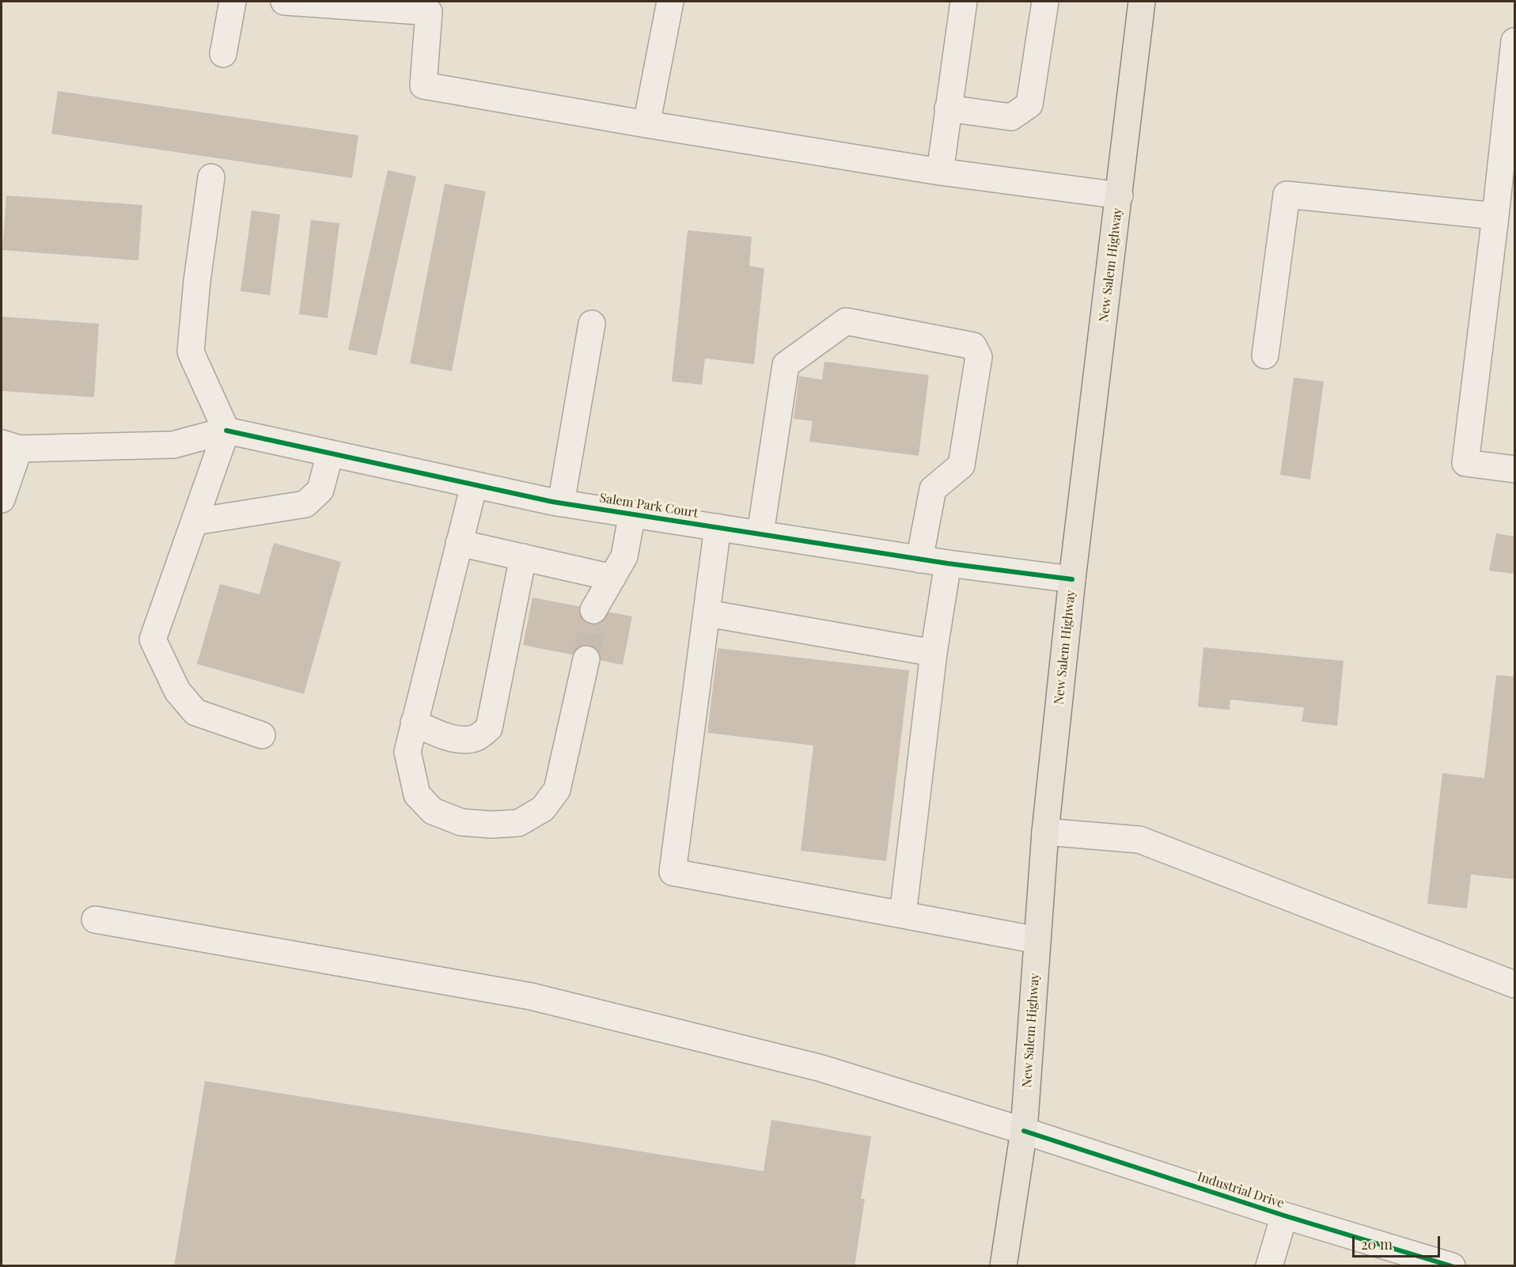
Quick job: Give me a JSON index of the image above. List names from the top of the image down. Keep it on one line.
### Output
{"streets":{"main road":["New Salem Highway"],"street":["Salem Park Court","Industrial Drive"]},"crossings":[["New Salem Highway","Salem Park Court"],["New Salem Highway","Industrial Drive"]],"scale_bar":"20 m"}
